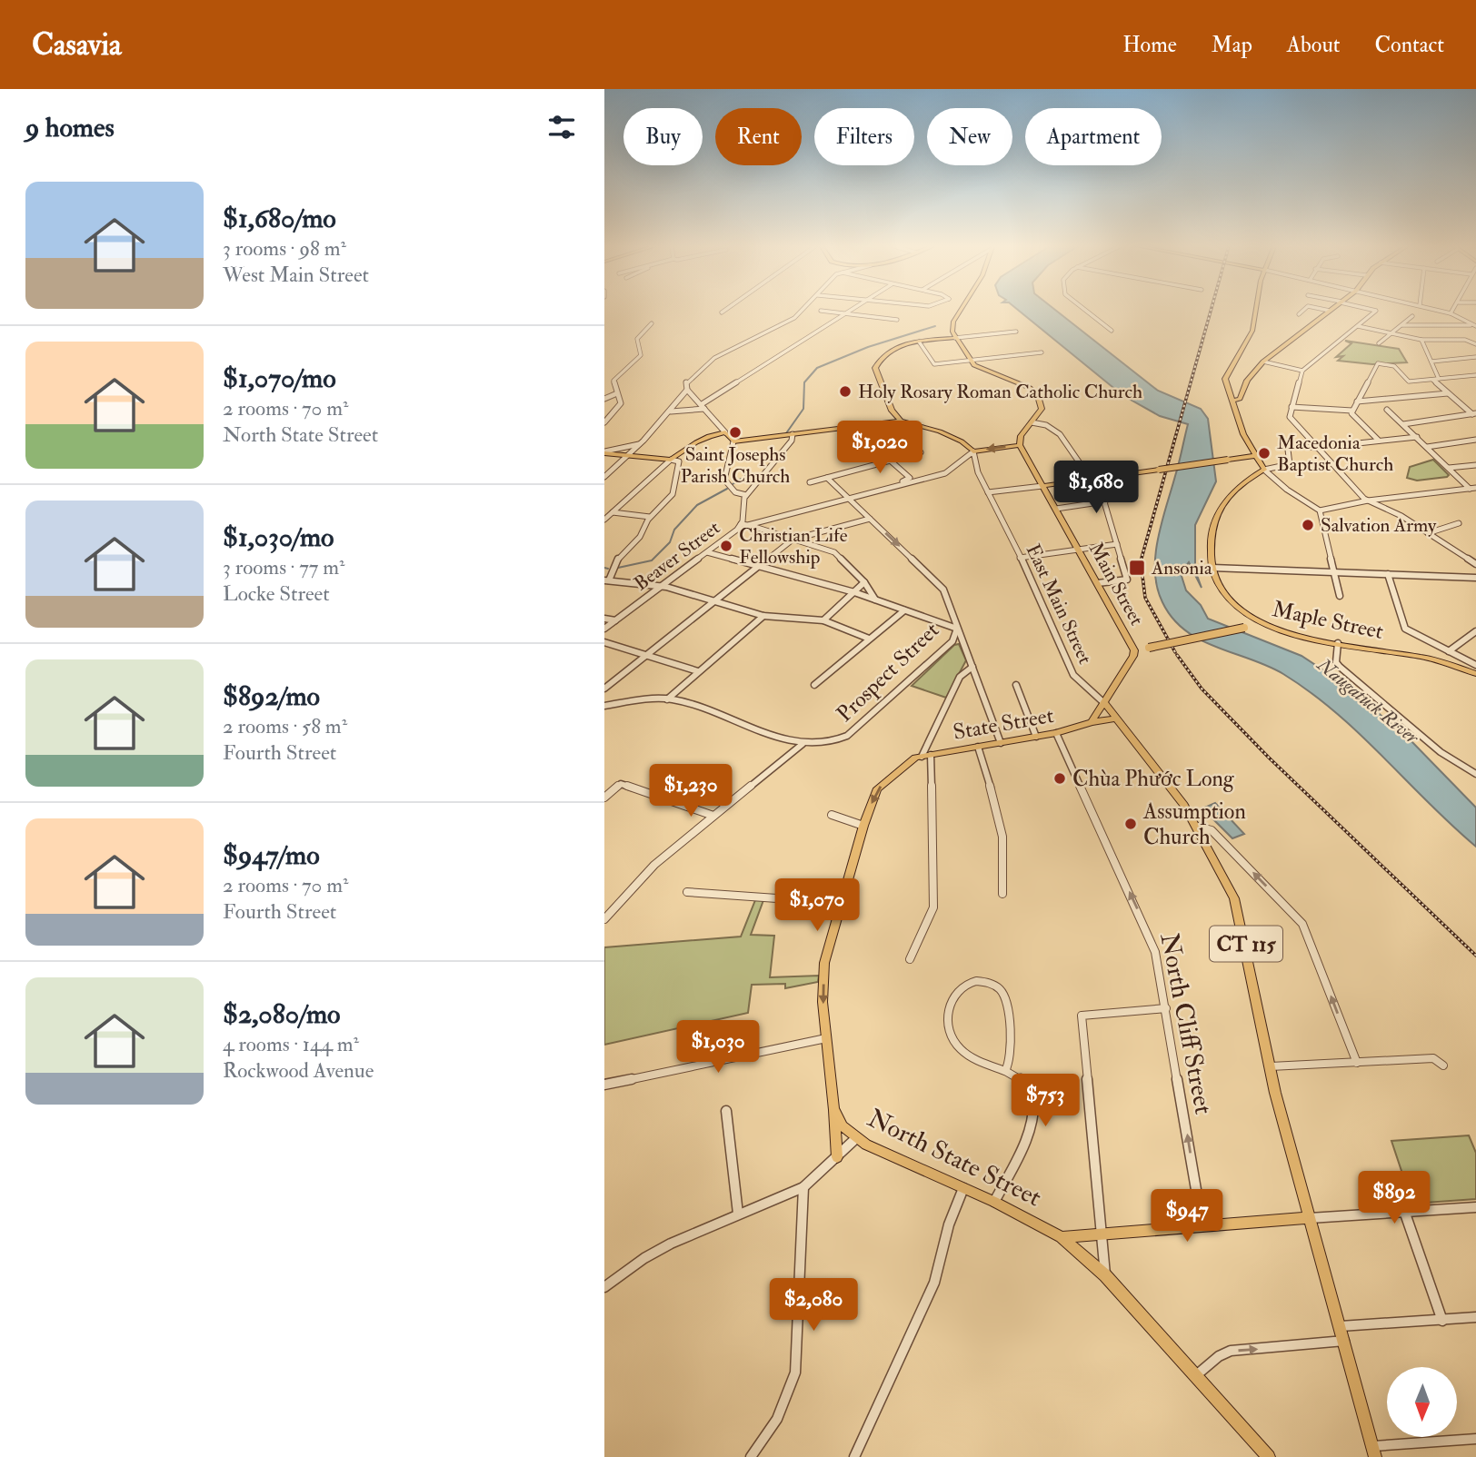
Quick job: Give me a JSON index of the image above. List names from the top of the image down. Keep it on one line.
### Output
{"streets":{"main road":["Main Street","Maple Street","State Street","CT 115","North State Street"],"street":["Beaver Street","East Main Street","Prospect Street","North Cliff Street"]},"crossings":[["Main Street","East Main Street"],["Main Street","Maple Street"],["Main Street","CT 115"],["East Main Street","CT 115"],["State Street","CT 115"],["State Street","North Cliff Street"]],"one_way":["North Cliff Street"],"water":["Naugatuck River"],"places":{"other":["Holy Rosary Roman Catholic Church","Saint Josephs Parish Church","Macedonia Baptist Church","Salvation Army","Christian Life Fellowship","Chùa Phước Long","Assumption Church"],"transit":["Ansonia"]},"north":"bottom","page":{"header":"Casavia","nav":["Home","Map","About","Contact"],"heading":"9 homes","chip":["Buy","Rent","Filters","New","Apartment"],"list":[{"name":"$1,680/mo","note":"3 rooms · 98 m² · West Main Street"},{"name":"$1,070/mo","note":"2 rooms · 70 m² · North State Street"},{"name":"$1,030/mo","note":"3 rooms · 77 m² · Locke Street"},{"name":"$892/mo","note":"2 rooms · 58 m² · Fourth Street"},{"name":"$947/mo","note":"2 rooms · 70 m² · Fourth Street"},{"name":"$2,080/mo","note":"4 rooms · 144 m² · Rockwood Avenue"}],"price":["$1,020","$1,680","$1,230","$1,070","$1,030","$753","$892","$947","$2,080"]}}
